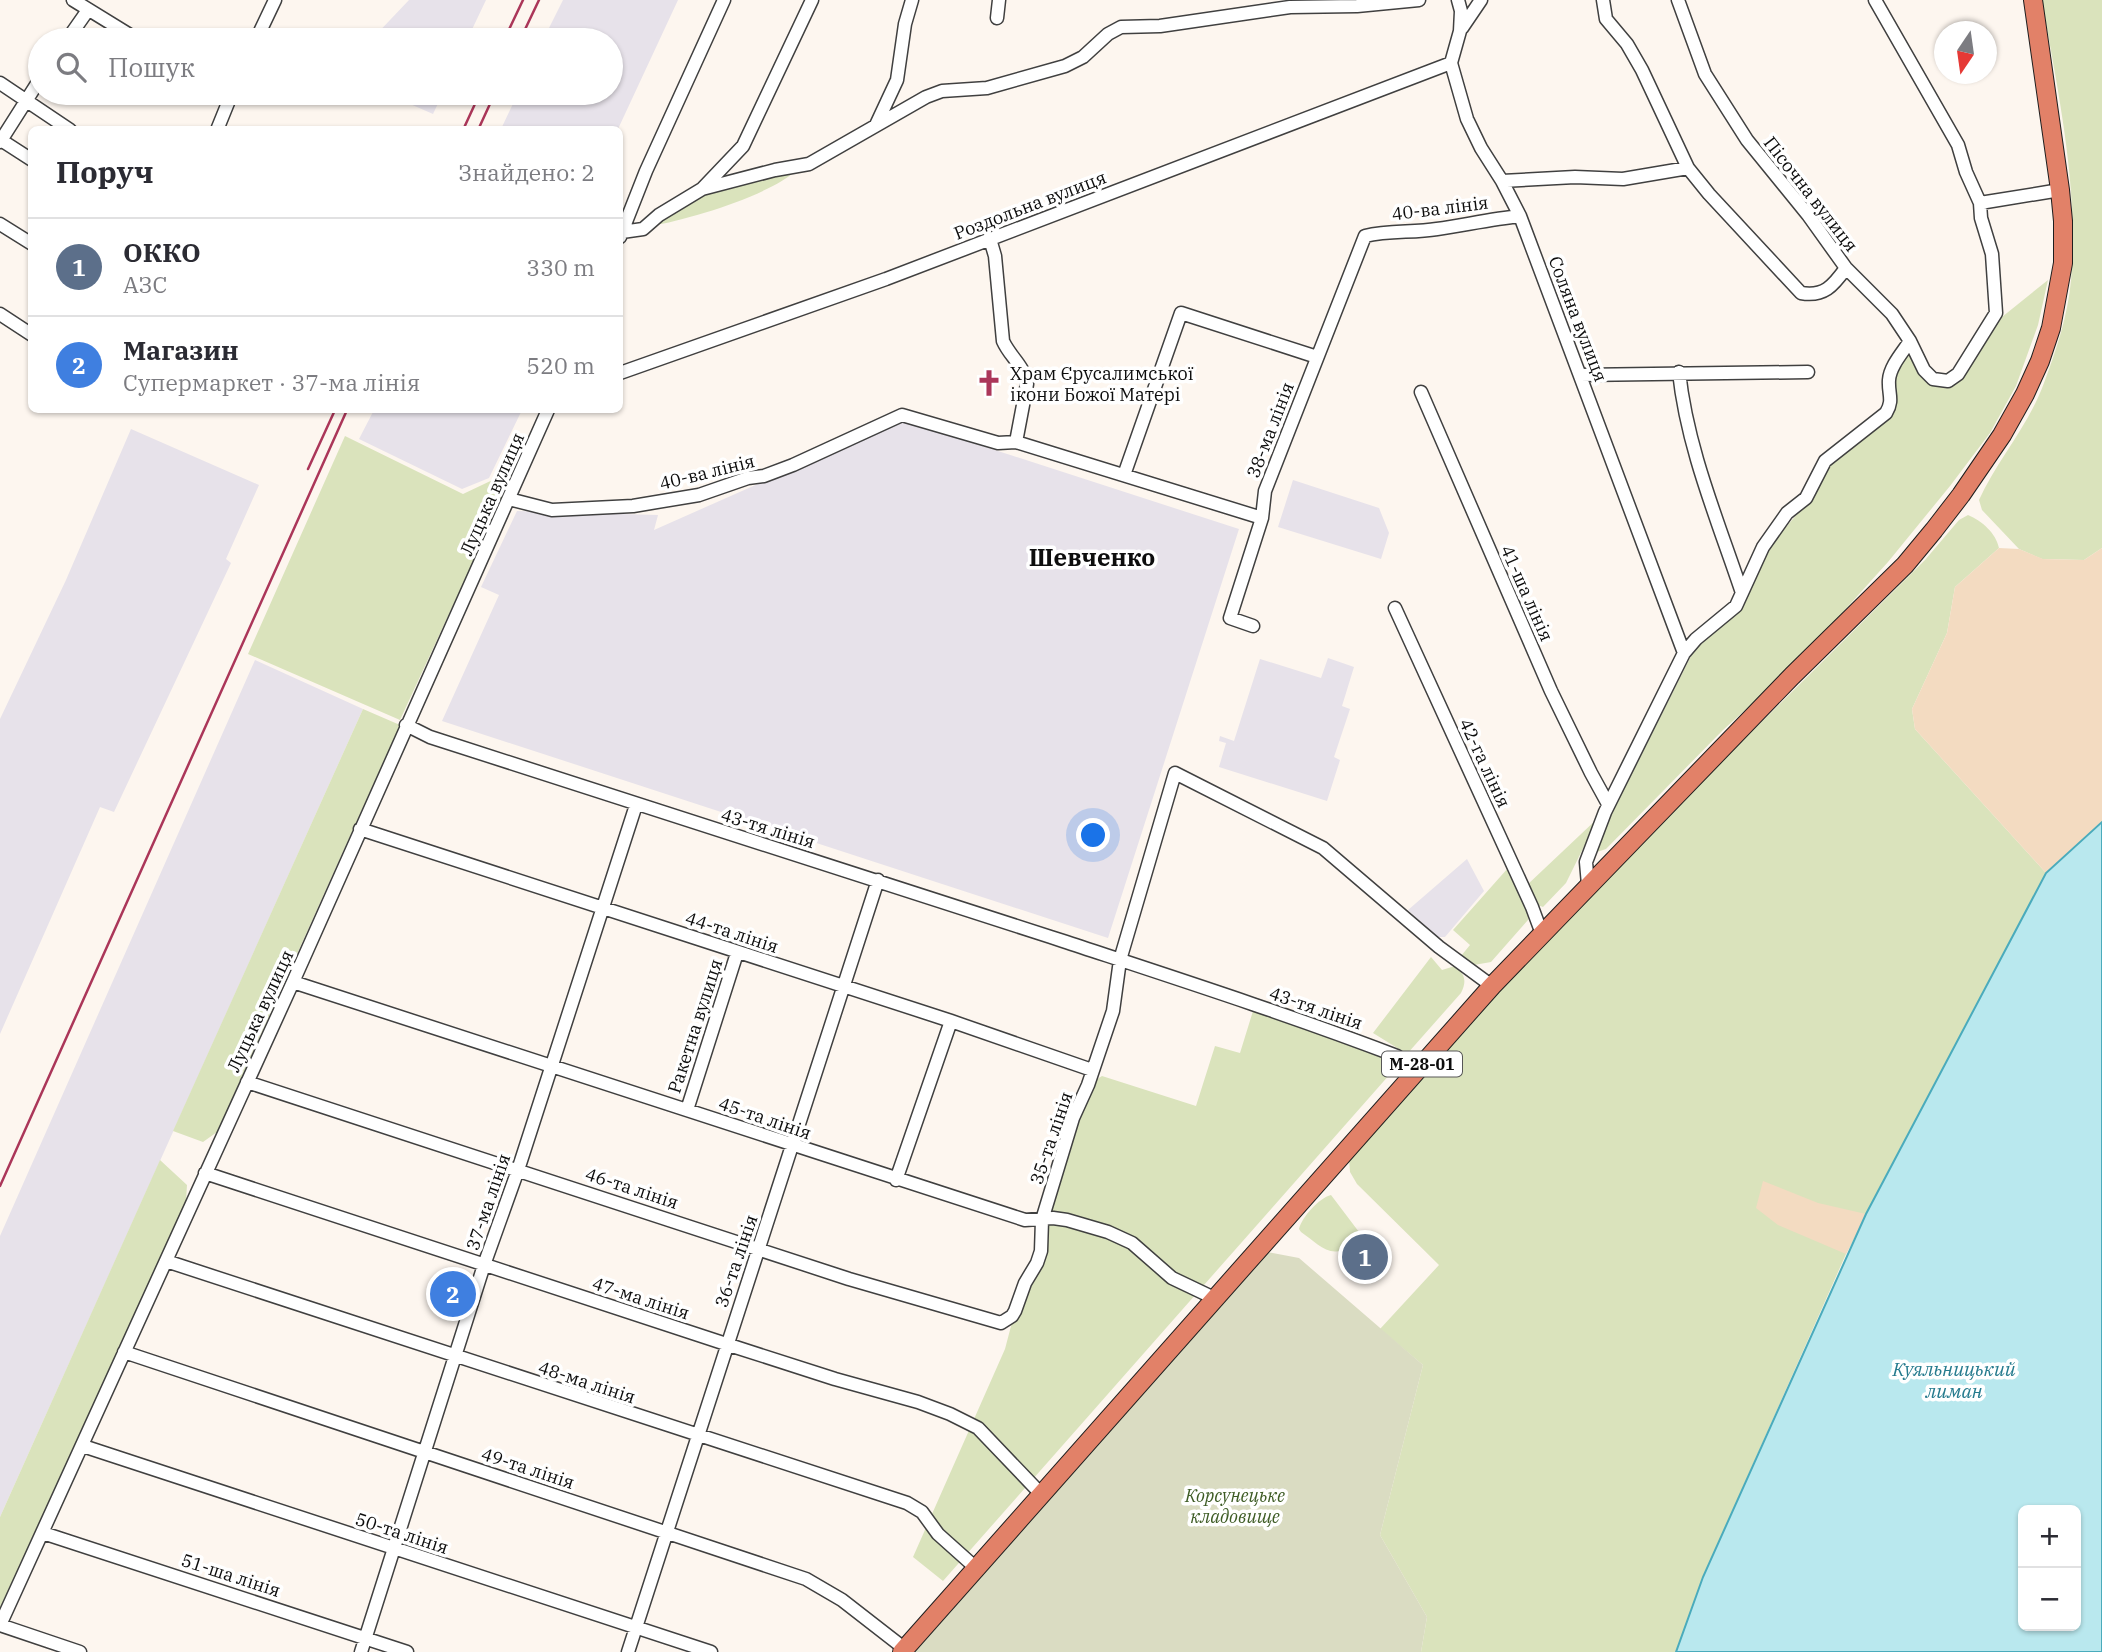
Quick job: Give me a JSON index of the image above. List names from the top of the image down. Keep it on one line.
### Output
{"streets":{"highway":["М-28-01"],"street":["Пісочна вулиця","Роздольна вулиця","40-ва лінія","Соляна вулиця","38-ма лінія","Луцька вулиця","41-ша лінія","42-га лінія","43-тя лінія","44-та лінія","Ракетна вулиця","45-та лінія","35-та лінія","46-та лінія","37-ма лінія","36-та лінія","47-ма лінія","48-ма лінія","49-та лінія","50-та лінія","51-ша лінія"]},"crossings":[["Роздольна вулиця","Соляна вулиця"],["40-ва лінія","Соляна вулиця"],["40-ва лінія","38-ма лінія"],["40-ва лінія","Луцька вулиця"],["Луцька вулиця","43-тя лінія"],["Луцька вулиця","44-та лінія"],["Луцька вулиця","45-та лінія"],["Луцька вулиця","46-та лінія"],["Луцька вулиця","47-ма лінія"],["Луцька вулиця","48-ма лінія"],["Луцька вулиця","49-та лінія"],["Луцька вулиця","50-та лінія"],["Луцька вулиця","51-ша лінія"],["42-га лінія","М-28-01"],["43-тя лінія","М-28-01"],["43-тя лінія","35-та лінія"],["43-тя лінія","37-ма лінія"],["43-тя лінія","36-та лінія"],["44-та лінія","Ракетна вулиця"],["44-та лінія","35-та лінія"],["44-та лінія","37-ма лінія"],["44-та лінія","36-та лінія"],["Ракетна вулиця","45-та лінія"],["М-28-01","45-та лінія"],["М-28-01","47-ма лінія"],["М-28-01","48-ма лінія"],["М-28-01","49-та лінія"],["45-та лінія","35-та лінія"],["45-та лінія","37-ма лінія"],["45-та лінія","36-та лінія"],["35-та лінія","46-та лінія"],["46-та лінія","37-ма лінія"],["46-та лінія","36-та лінія"],["37-ма лінія","47-ма лінія"],["37-ма лінія","48-ма лінія"],["37-ма лінія","49-та лінія"],["37-ма лінія","50-та лінія"],["37-ма лінія","51-ша лінія"],["36-та лінія","47-ма лінія"],["36-та лінія","48-ма лінія"],["36-та лінія","49-та лінія"],["36-та лінія","50-та лінія"]],"districts":["Шевченко"],"water":["Куяльницький лиман"],"parks":["Корсунецьке кладовище"],"places":{"church":["Храм Єрусалимської ікони Божої Матері"]},"north":"bottom","page":{"search":"Пошук","heading":["Поруч","Знайдено: 2"],"list":[{"mark":"1","name":"ОККО","note":"АЗС","value":"330 m"},{"mark":"2","name":"Магазин","note":"Супермаркет · 37-ма лінія","value":"520 m"}],"pins":["1","2"],"map_buttons":["+","−"]}}
